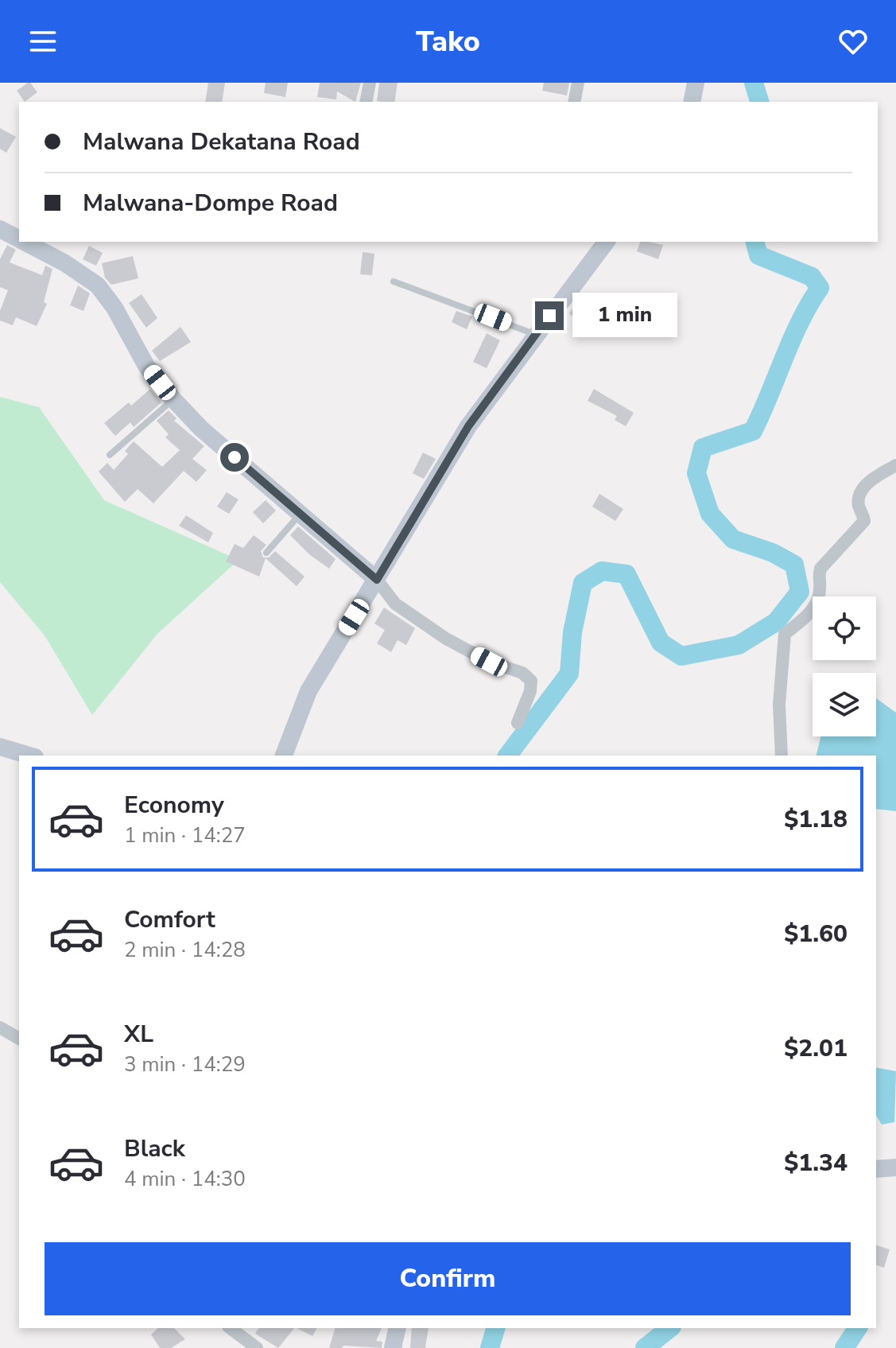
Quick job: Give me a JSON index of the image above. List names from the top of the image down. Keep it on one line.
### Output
{"page":{"header":"Tako","banner":["Malwana Dekatana Road","Malwana-Dompe Road"],"bubble":"1 min","list":[{"name":"Economy","note":"1 min · 14:27","value":"$1.18"},{"name":"Comfort","note":"2 min · 14:28","value":"$1.60"},{"name":"XL","note":"3 min · 14:29","value":"$2.01"},{"name":"Black","note":"4 min · 14:30","value":"$1.34"}],"buttons":"Confirm"}}
